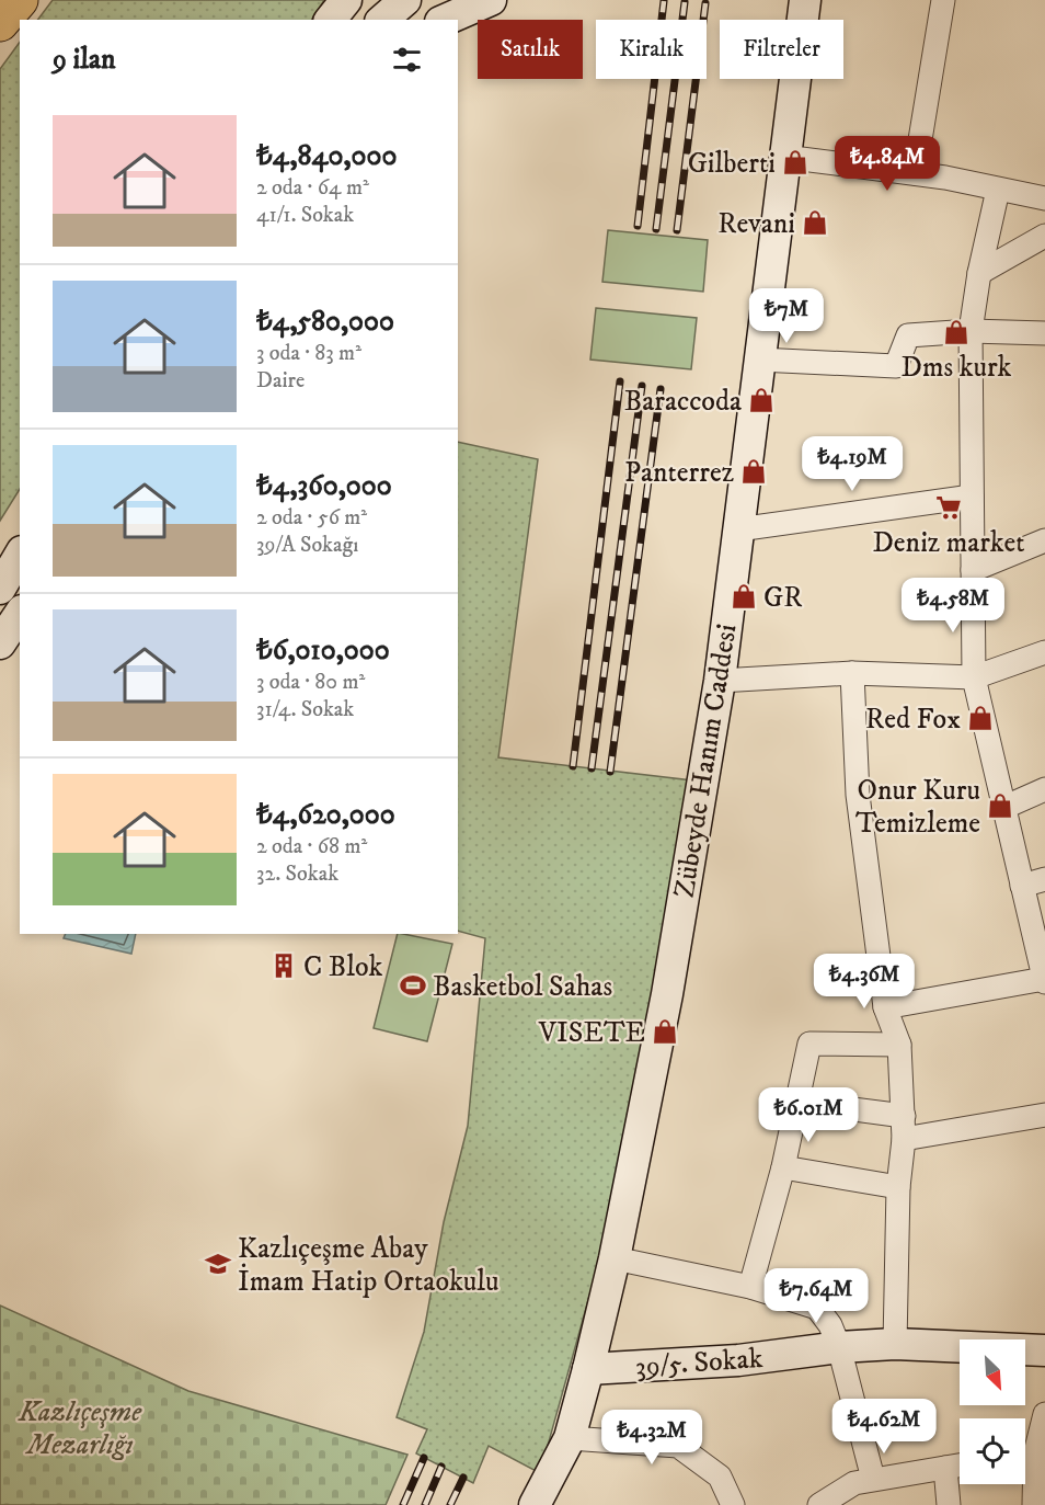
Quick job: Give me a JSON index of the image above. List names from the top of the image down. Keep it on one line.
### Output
{"streets":{"street":["Zübeyde Hanım Caddesi","39/5. Sokak"]},"crossings":[["Zübeyde Hanım Caddesi","39/5. Sokak"]],"parks":["Kazlıçeşme Mezarlığı"],"places":{"shop":["Gilberti","Revani","Dms kurk","Baraccoda","Panterrez","GR","Red Fox","Onur Kuru Temizleme","VISETE"],"supermarket":["Deniz market"],"building":["C Blok"],"sports":["Basketbol Sahas"],"school or university":["Kazlıçeşme Abay İmam Hatip Ortaokulu"]},"north":"bottom right","page":{"chip":["Satılık","Kiralık","Filtreler"],"heading":"9 ilan","list":[{"name":"₺4,840,000","note":"2 oda · 64 m² · 41/1. Sokak"},{"name":"₺4,580,000","note":"3 oda · 83 m² · Daire"},{"name":"₺4,360,000","note":"2 oda · 56 m² · 39/A Sokağı"},{"name":"₺6,010,000","note":"3 oda · 80 m² · 31/4. Sokak"},{"name":"₺4,620,000","note":"2 oda · 68 m² · 32. Sokak"}],"price":["₺4.84M","₺7M","₺4.19M","₺4.58M","₺4.36M","₺6.01M","₺7.64M","₺4.62M","₺4.32M"]}}
